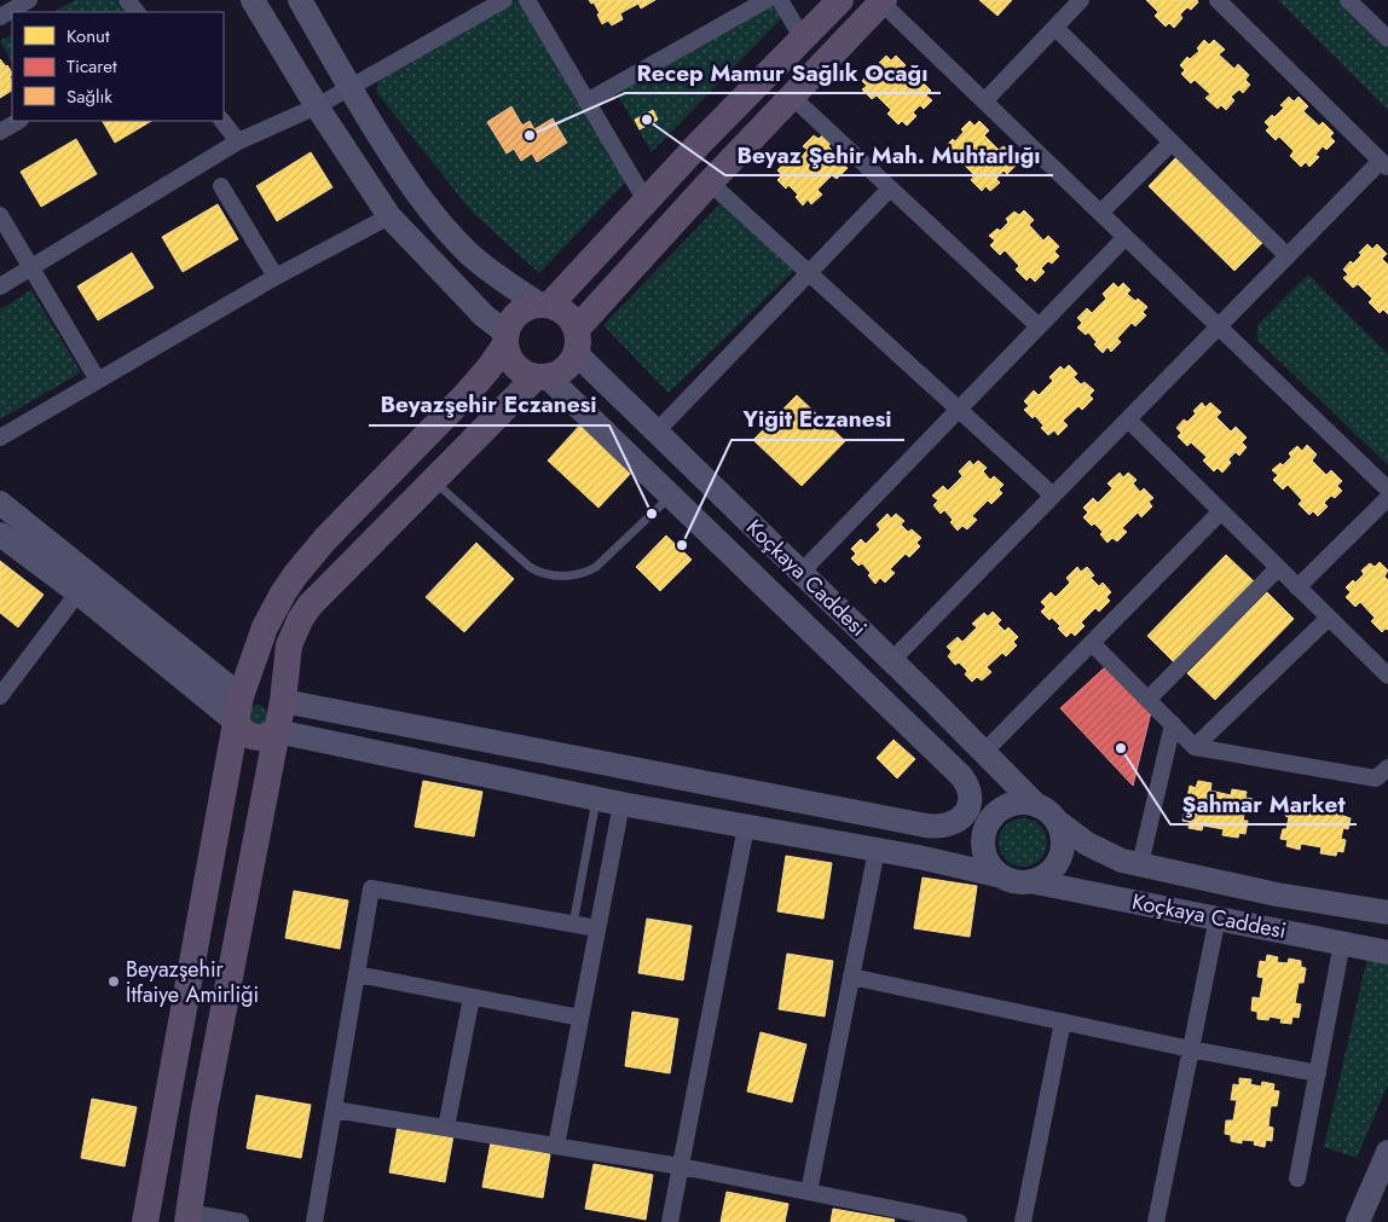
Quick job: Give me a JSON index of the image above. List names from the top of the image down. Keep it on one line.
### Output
{"streets":{"main road":["Koçkaya Caddesi"]},"places":["Beyaz Şehir Mah. Muhtarlığı","Recep Mamur Sağlık Ocağı","Beyazşehir Eczanesi","Yiğit Eczanesi","Şahmar Market","Beyazşehir İtfaiye Amirliği"],"legend":["Konut","Ticaret","Sağlık"]}
